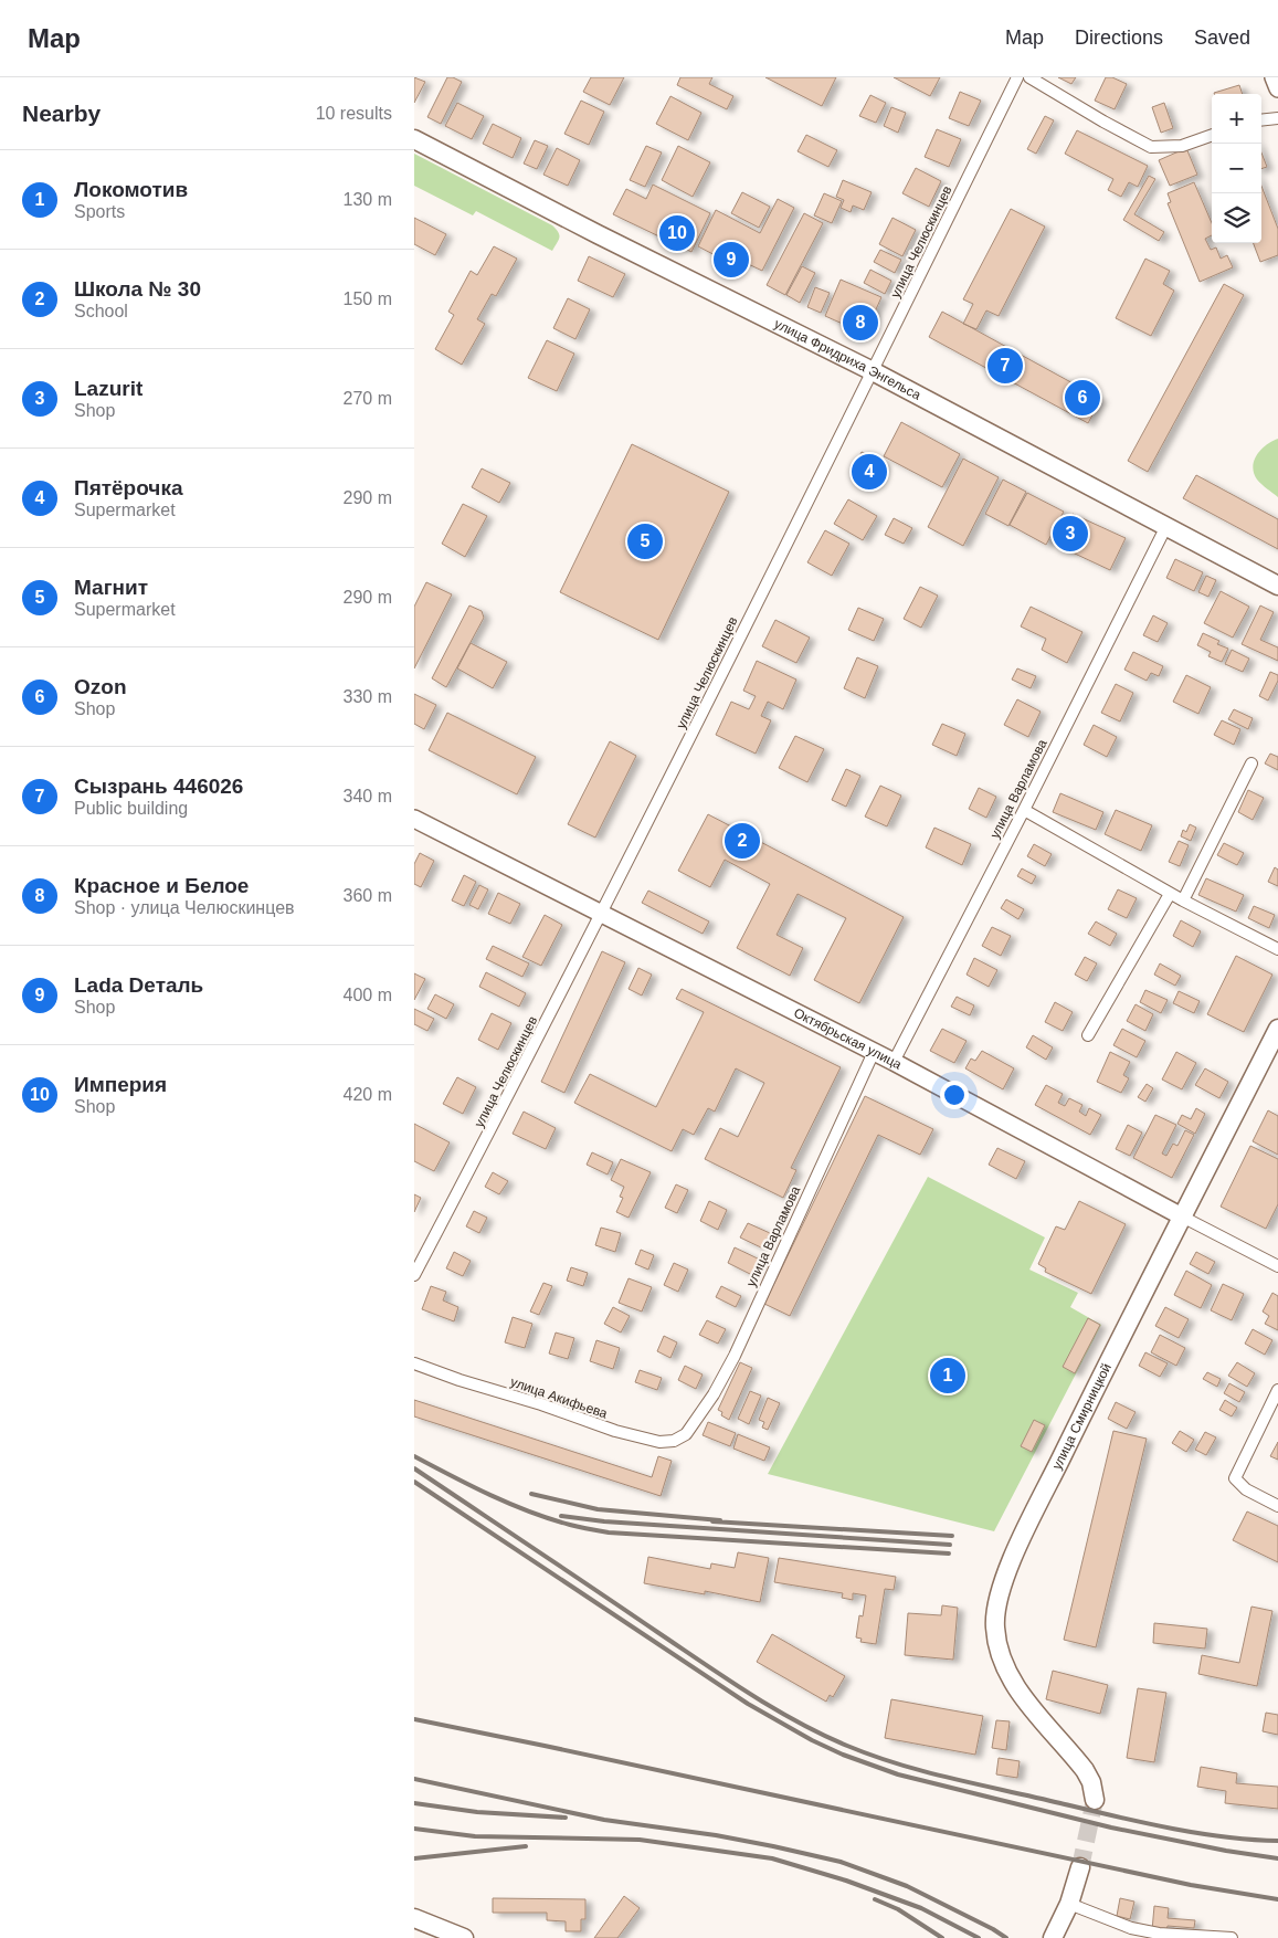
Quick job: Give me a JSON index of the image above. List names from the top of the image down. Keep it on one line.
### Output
{"streets":{"main road":["улица Фридриха Энгельса","Октябрьская улица","улица Смирницкой"],"street":["улица Челюскинцев","улица Варламова","улица Акифьева"]},"crossings":[["улица Челюскинцев","улица Фридриха Энгельса"],["улица Челюскинцев","Октябрьская улица"],["улица Фридриха Энгельса","улица Варламова"],["улица Варламова","Октябрьская улица"],["улица Варламова","улица Акифьева"],["Октябрьская улица","улица Смирницкой"]],"page":{"header":"Map","nav":["Map","Directions","Saved"],"heading":["Nearby","10 results"],"map_buttons":["+","−"],"list":[{"mark":"1","name":"Локомотив","note":"Sports","value":"130 m"},{"mark":"2","name":"Школа № 30","note":"School","value":"150 m"},{"mark":"3","name":"Lazurit","note":"Shop","value":"270 m"},{"mark":"4","name":"Пятёрочка","note":"Supermarket","value":"290 m"},{"mark":"5","name":"Магнит","note":"Supermarket","value":"290 m"},{"mark":"6","name":"Ozon","note":"Shop","value":"330 m"},{"mark":"7","name":"Сызрань 446026","note":"Public building","value":"340 m"},{"mark":"8","name":"Красное и Белое","note":"Shop · улица Челюскинцев","value":"360 m"},{"mark":"9","name":"Lada Dеталь","note":"Shop","value":"400 m"},{"mark":"10","name":"Империя","note":"Shop","value":"420 m"}],"pins":["10","9","8","7","6","4","3","5","2","1"]}}
